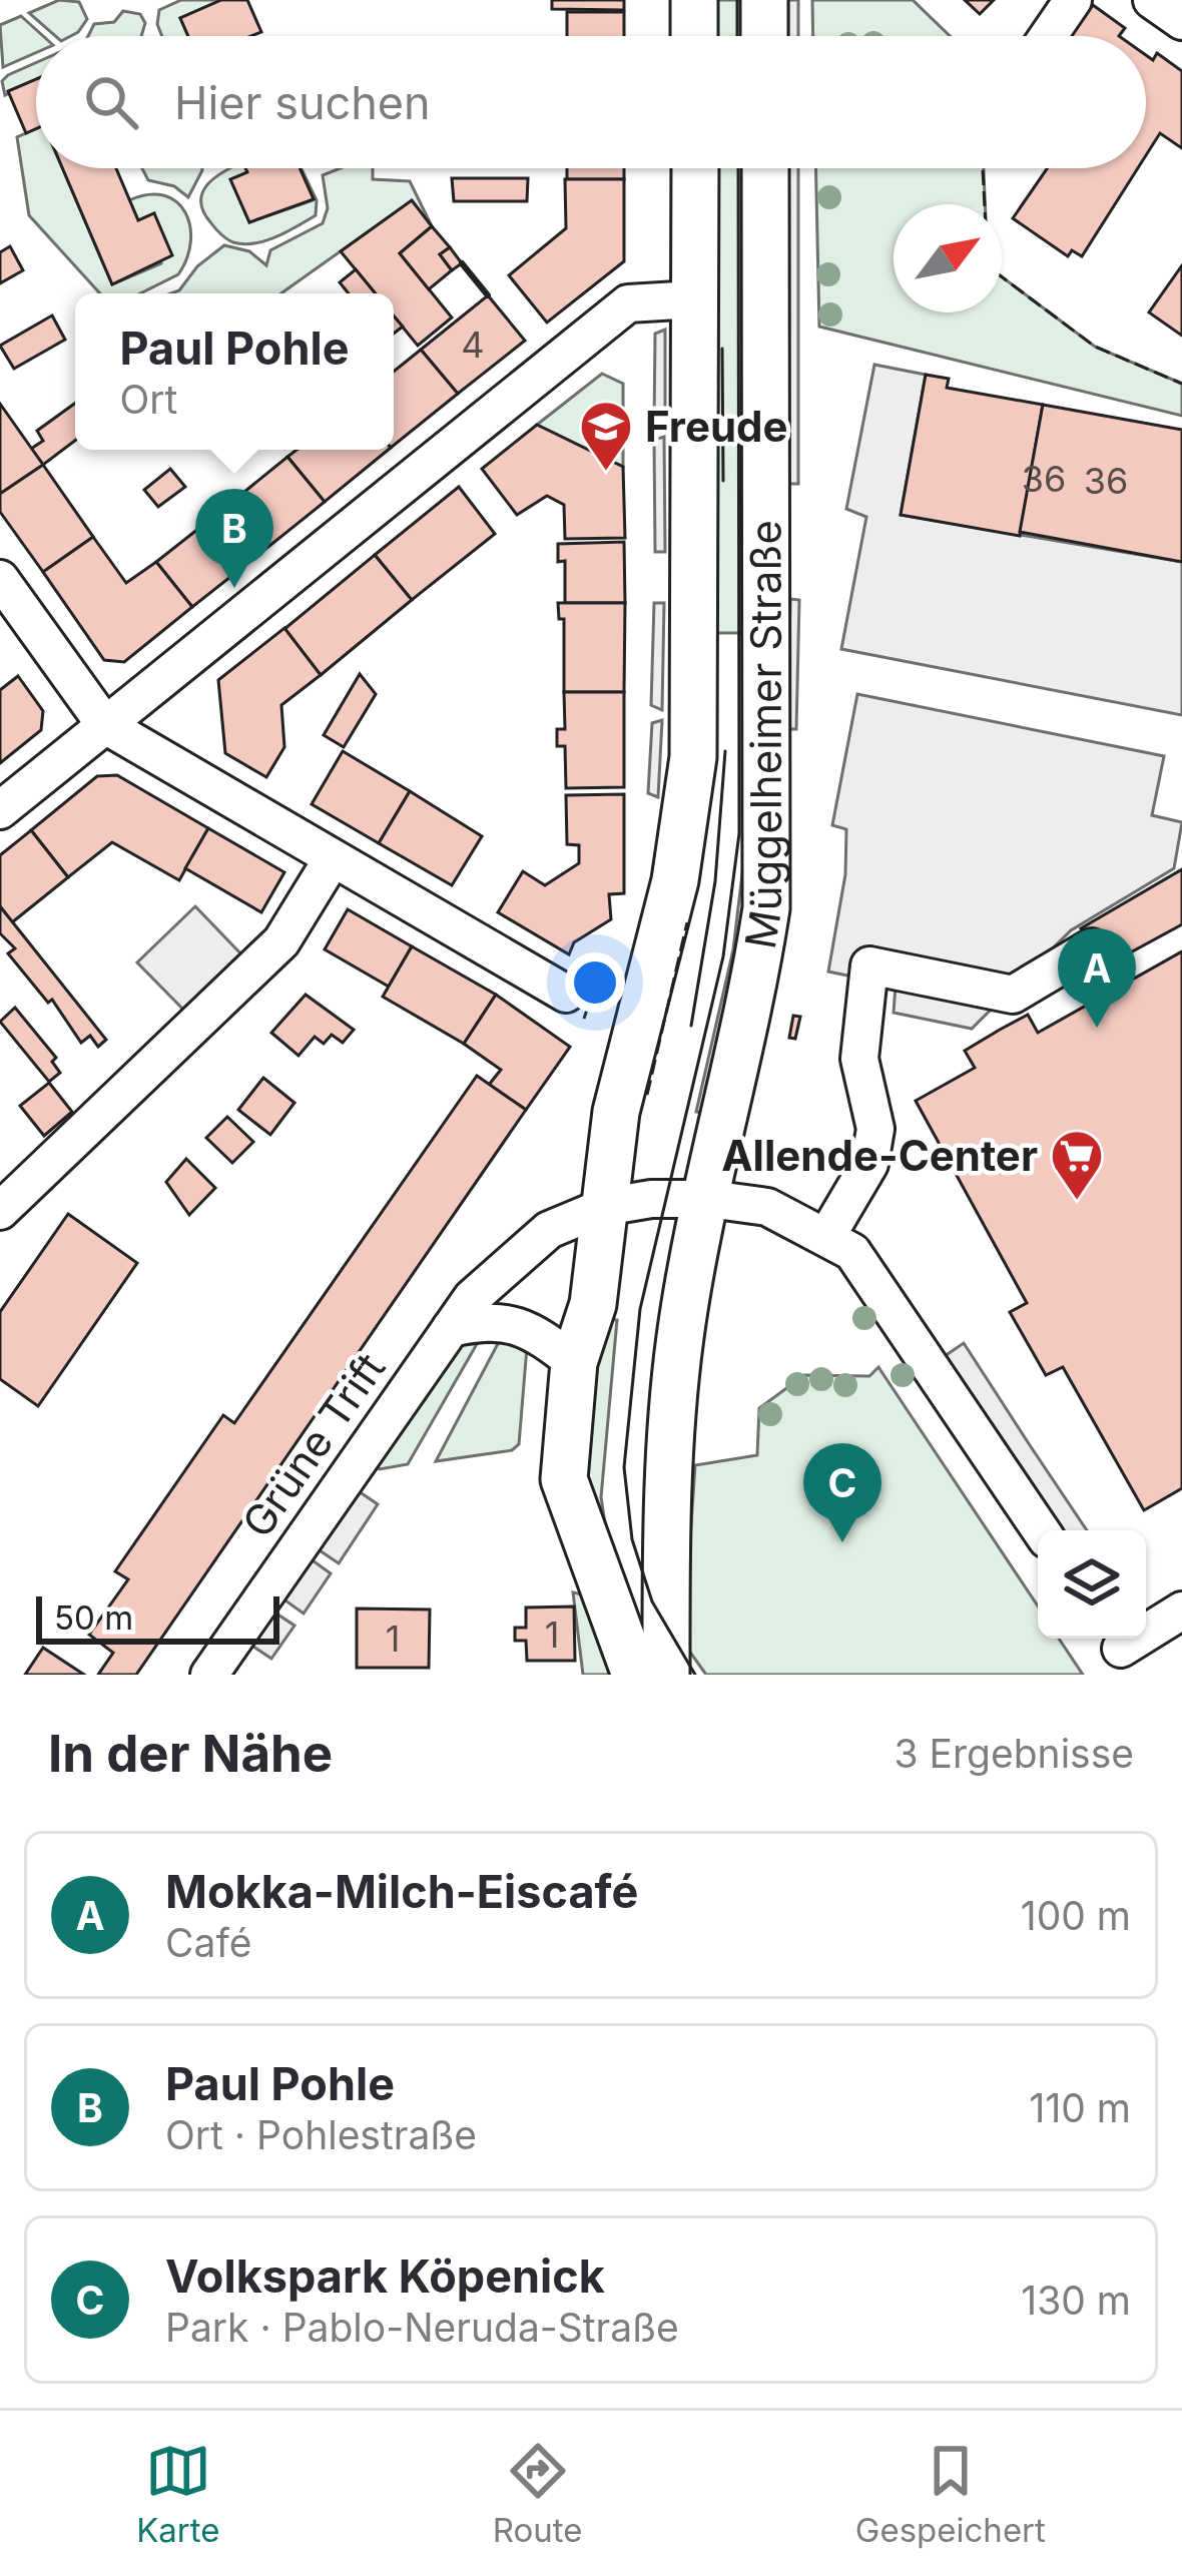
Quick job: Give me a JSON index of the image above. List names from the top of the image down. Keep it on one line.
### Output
{"streets":{"main road":["Müggelheimer Straße"],"street":["Grüne Trift"]},"crossings":[["Müggelheimer Straße","Grüne Trift"]],"places":{"school or university":["Freude"],"supermarket":["Allende-Center"]},"house_numbers":["4","36","36","1","1"],"scale_bar":"50 m","north":"top right","page":{"search":"Hier suchen","popup":["Paul Pohle","Ort"],"pins":["B","A","C"],"scale":"50 m","heading":["In der Nähe","3 Ergebnisse"],"list":[{"mark":"A","name":"Mokka-Milch-Eiscafé","note":"Café","value":"100 m"},{"mark":"B","name":"Paul Pohle","note":"Ort · Pohlestraße","value":"110 m"},{"mark":"C","name":"Volkspark Köpenick","note":"Park · Pablo-Neruda-Straße","value":"130 m"}],"nav":["Karte","Route","Gespeichert"]}}
